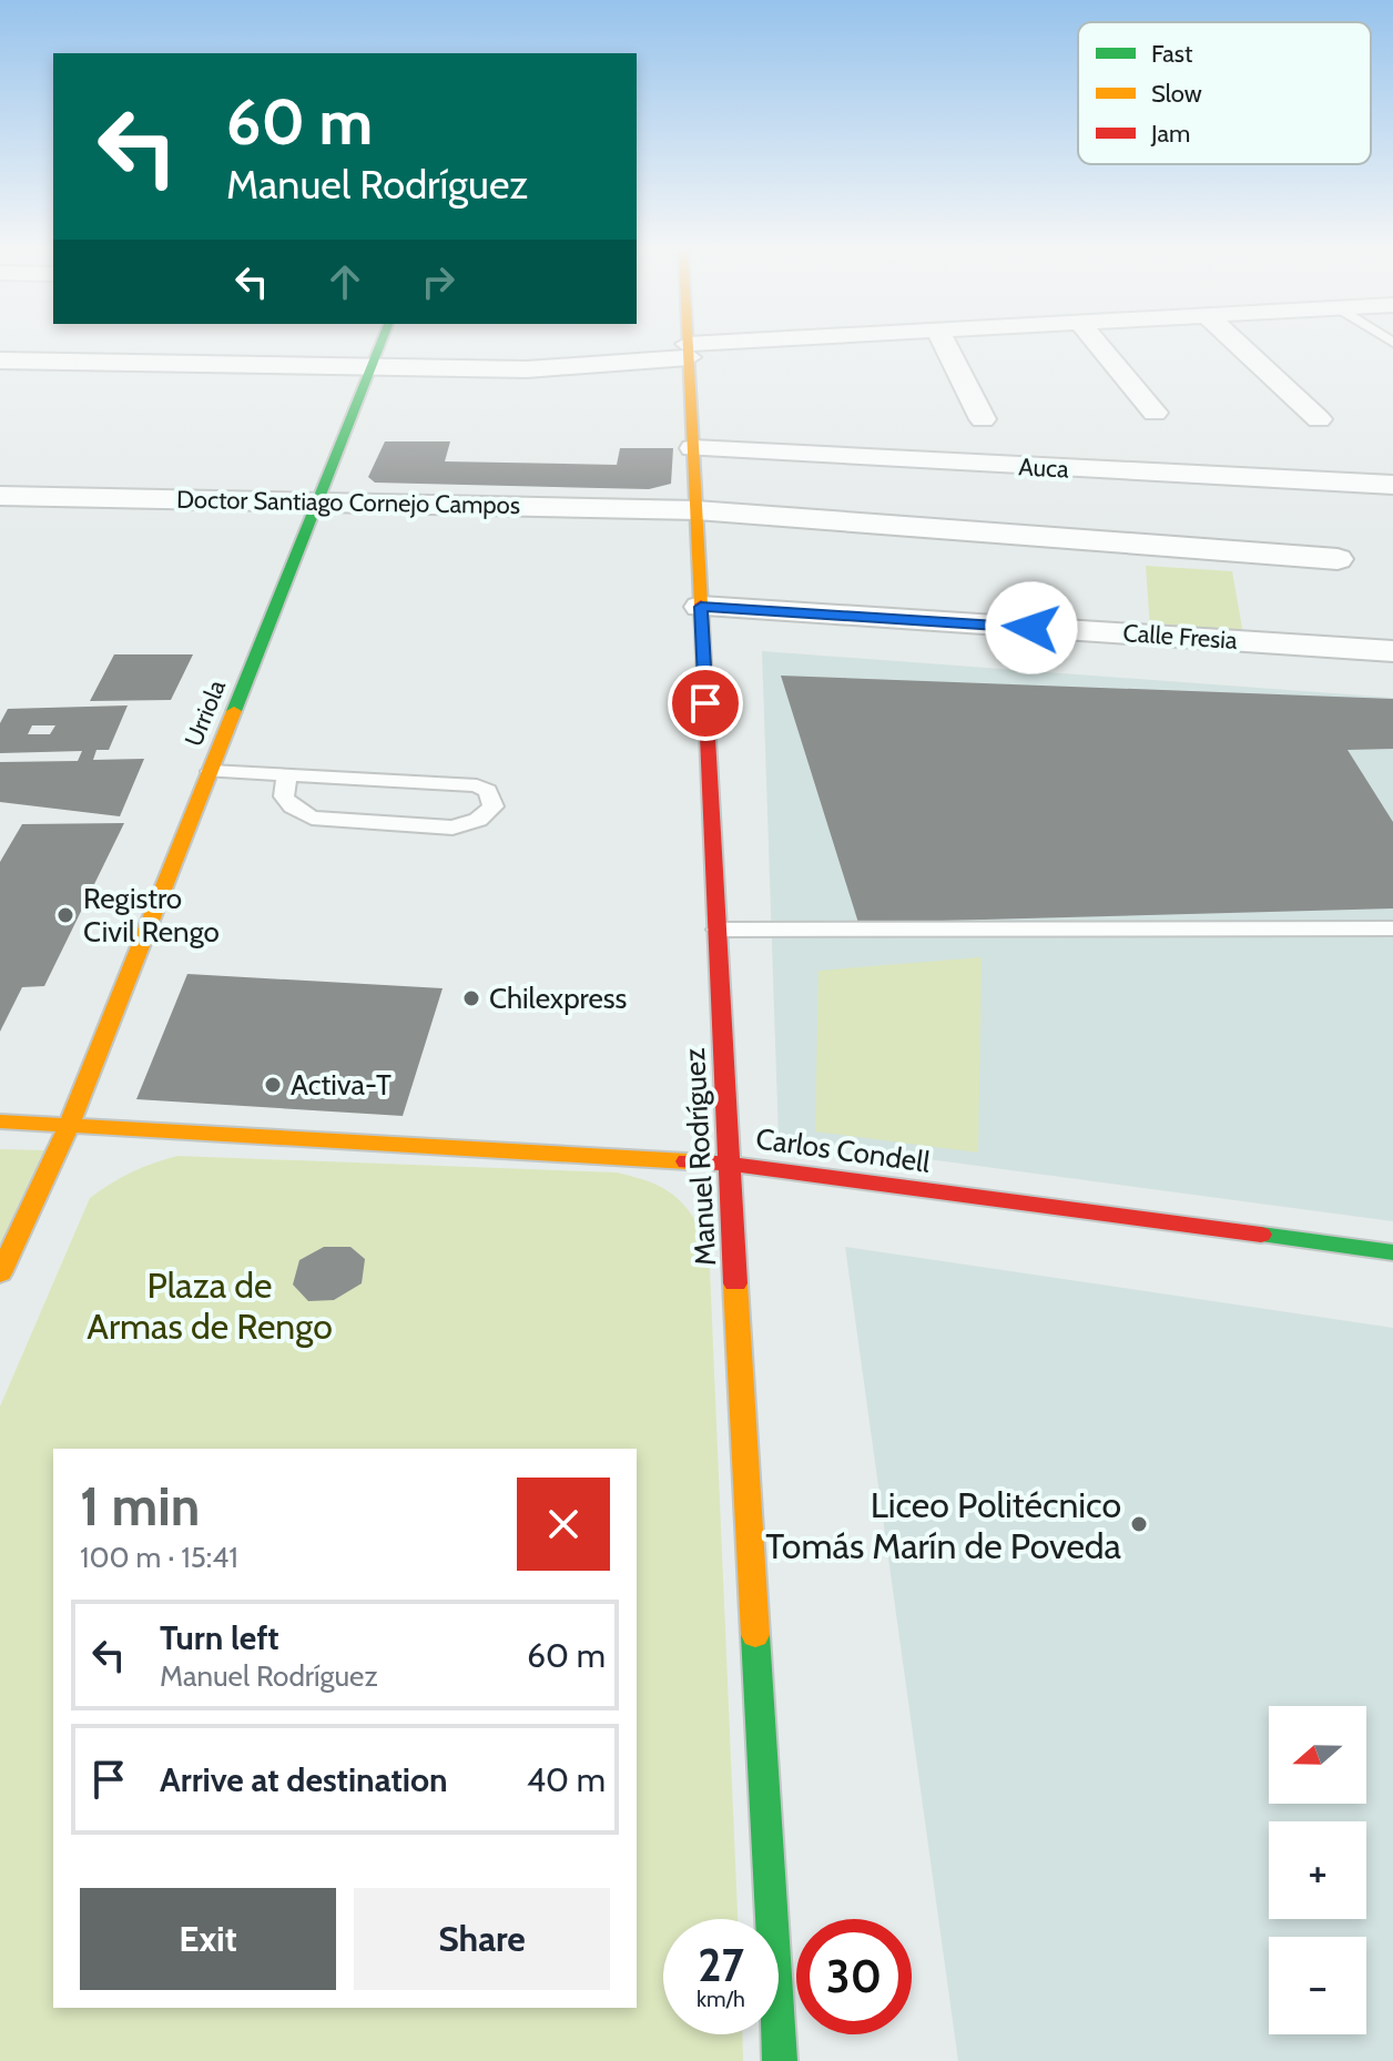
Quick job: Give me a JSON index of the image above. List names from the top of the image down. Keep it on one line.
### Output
{"streets":{"main road":["Urriola","Carlos Condell","Manuel Rodríguez"],"street":["Auca","Doctor Santiago Cornejo Campos","Calle Fresia"]},"crossings":[["Auca","Manuel Rodríguez"],["Doctor Santiago Cornejo Campos","Urriola"],["Doctor Santiago Cornejo Campos","Manuel Rodríguez"],["Calle Fresia","Manuel Rodríguez"],["Urriola","Carlos Condell"],["Carlos Condell","Manuel Rodríguez"]],"parks":["Plaza de Armas de Rengo"],"places":["Registro Civil Rengo","Chilexpress","Activa-T","Liceo Politécnico Tomás Marín de Poveda"],"legend":["Fast","Slow","Jam"],"north":"left","page":{"turn":["60 m","Manuel Rodríguez"],"heading":["1 min","100 m · 15:41"],"list":[{"name":"Turn left","note":"Manuel Rodríguez","value":"60 m"},{"name":"Arrive at destination","value":"40 m"}],"map_buttons":["+","−"],"buttons":["Exit","Share"],"speed":"27 km/h","limit":"30"}}
